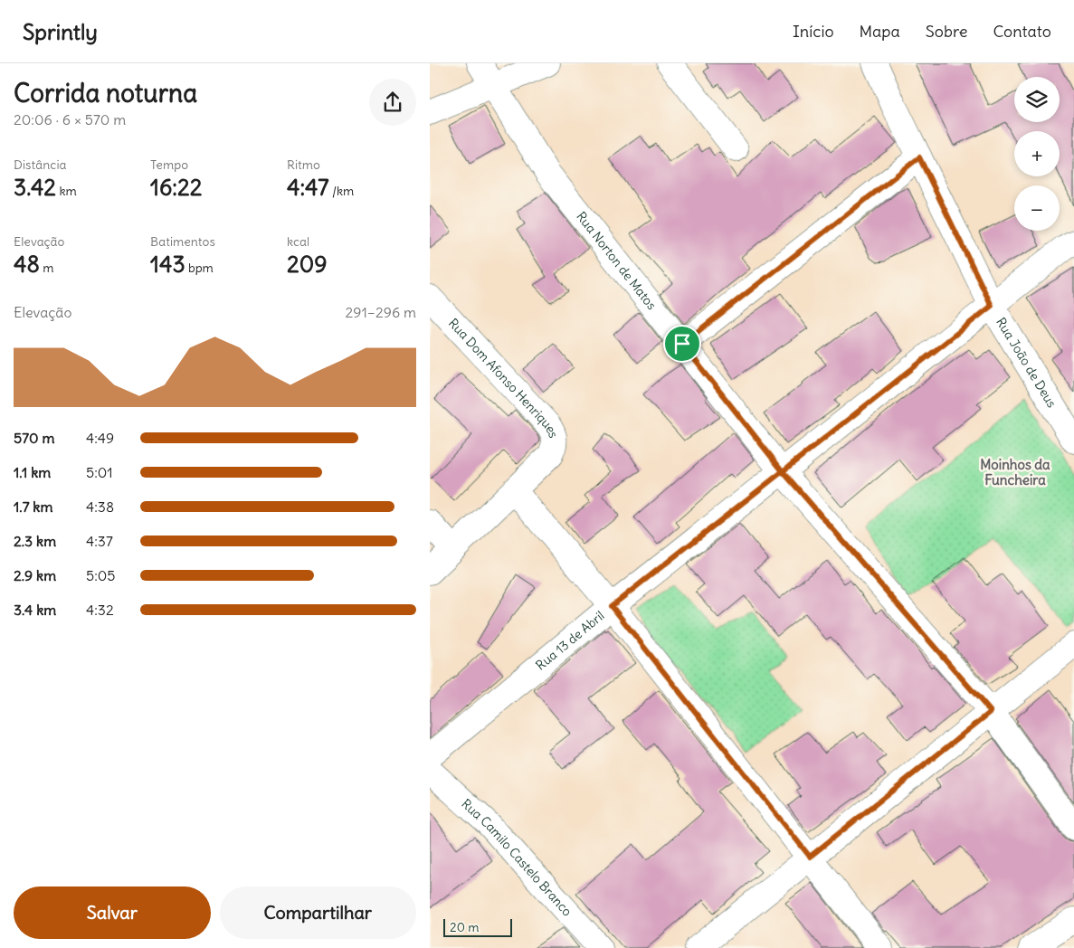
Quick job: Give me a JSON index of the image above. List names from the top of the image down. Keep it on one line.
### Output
{"streets":{"street":["Rua Norton de Matos","Rua João de Deus","Rua Dom Afonso Henriques","Rua 13 de Abril","Rua Camilo Castelo Branco"]},"crossings":[["Rua Norton de Matos","Rua 13 de Abril"],["Rua João de Deus","Rua 13 de Abril"]],"districts":["Moinhos da Funcheira"],"scale_bar":"20 m","page":{"header":"Sprintly","nav":["Início","Mapa","Sobre","Contato"],"heading":["Corrida noturna","20:06 · 6 × 570 m"],"map_buttons":["+","−"],"stats":[["Distância","3.42 km"],["Tempo","16:22"],["Ritmo","4:47 /km"],["Elevação","48 m"],["Batimentos","143 bpm"],["kcal","209"]],"chart":["Elevação","291–296 m"],"list":[{"name":"570 m","note":"4:49"},{"name":"1.1 km","note":"5:01"},{"name":"1.7 km","note":"4:38"},{"name":"2.3 km","note":"4:37"},{"name":"2.9 km","note":"5:05"},{"name":"3.4 km","note":"4:32"}],"buttons":["Salvar","Compartilhar"],"scale":"20 m"}}
